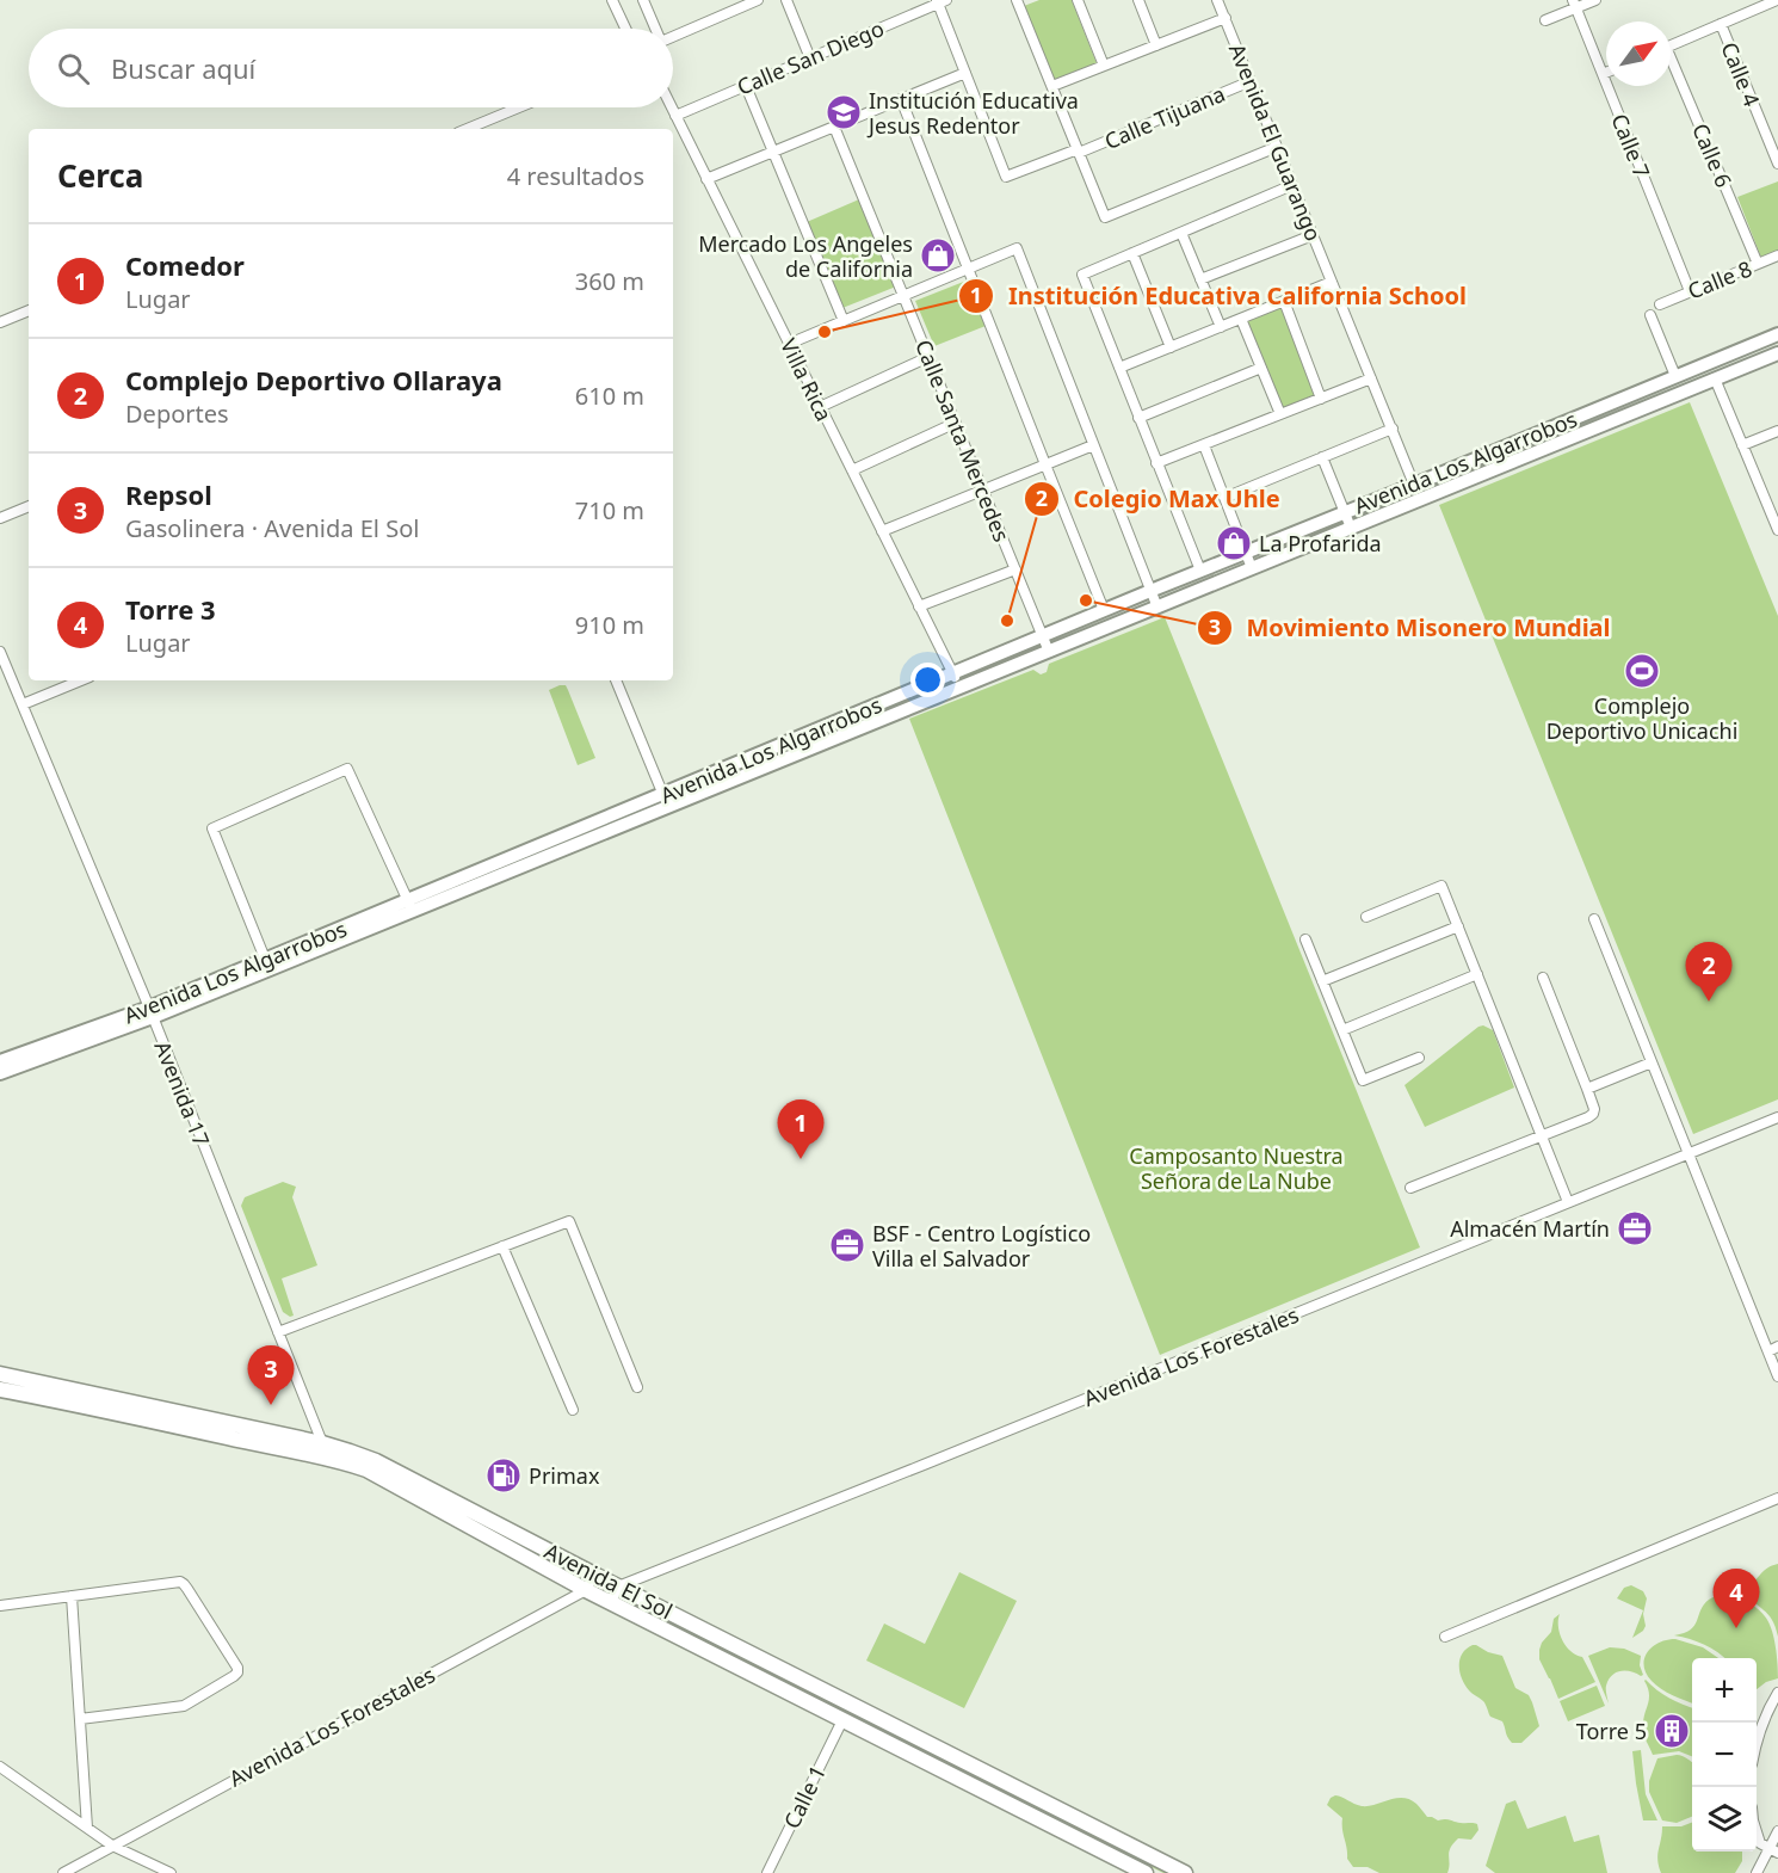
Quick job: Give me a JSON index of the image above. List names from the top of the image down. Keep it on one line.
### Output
{"streets":{"main road":["Avenida El Sol"],"street":["Calle San Diego","Calle 4","Calle Tijuana","Avenida El Guarango","Calle 7","Calle 6","Calle 8","Villa Rica","Calle Santa Mercedes","Avenida Los Algarrobos","Avenida 17","Avenida Los Forestales","Calle 1"]},"crossings":[["Calle San Diego","Villa Rica"],["Calle Tijuana","Avenida El Guarango"],["Avenida El Guarango","Avenida Los Algarrobos"],["Calle 7","Calle 8"],["Calle 6","Calle 8"],["Villa Rica","Avenida Los Algarrobos"],["Calle Santa Mercedes","Avenida Los Algarrobos"],["Avenida Los Algarrobos","Avenida 17"],["Avenida 17","Avenida El Sol"],["Avenida Los Forestales","Avenida El Sol"],["Avenida El Sol","Calle 1"]],"parks":["Camposanto Nuestra Señora de La Nube"],"places":{"school or university":["Institución Educativa Jesus Redentor"],"shop":["Mercado Los Angeles de California","La Profarida"],"other":["Institución Educativa California School","Movimiento Misonero Mundial","Colegio Max Uhle"],"sports":["Complejo Deportivo Unicachi"],"office":["Almacén Martín","BSF - Centro Logístico Villa el Salvador"],"fuel station":["Primax"],"building":["Torre 5"]},"north":"top right","page":{"search":"Buscar aquí","heading":["Cerca","4 resultados"],"list":[{"mark":"1","name":"Comedor","note":"Lugar","value":"360 m"},{"mark":"2","name":"Complejo Deportivo Ollaraya","note":"Deportes","value":"610 m"},{"mark":"3","name":"Repsol","note":"Gasolinera · Avenida El Sol","value":"710 m"},{"mark":"4","name":"Torre 3","note":"Lugar","value":"910 m"}],"pins":["2","1","3","4"],"map_buttons":["+","−"]}}
